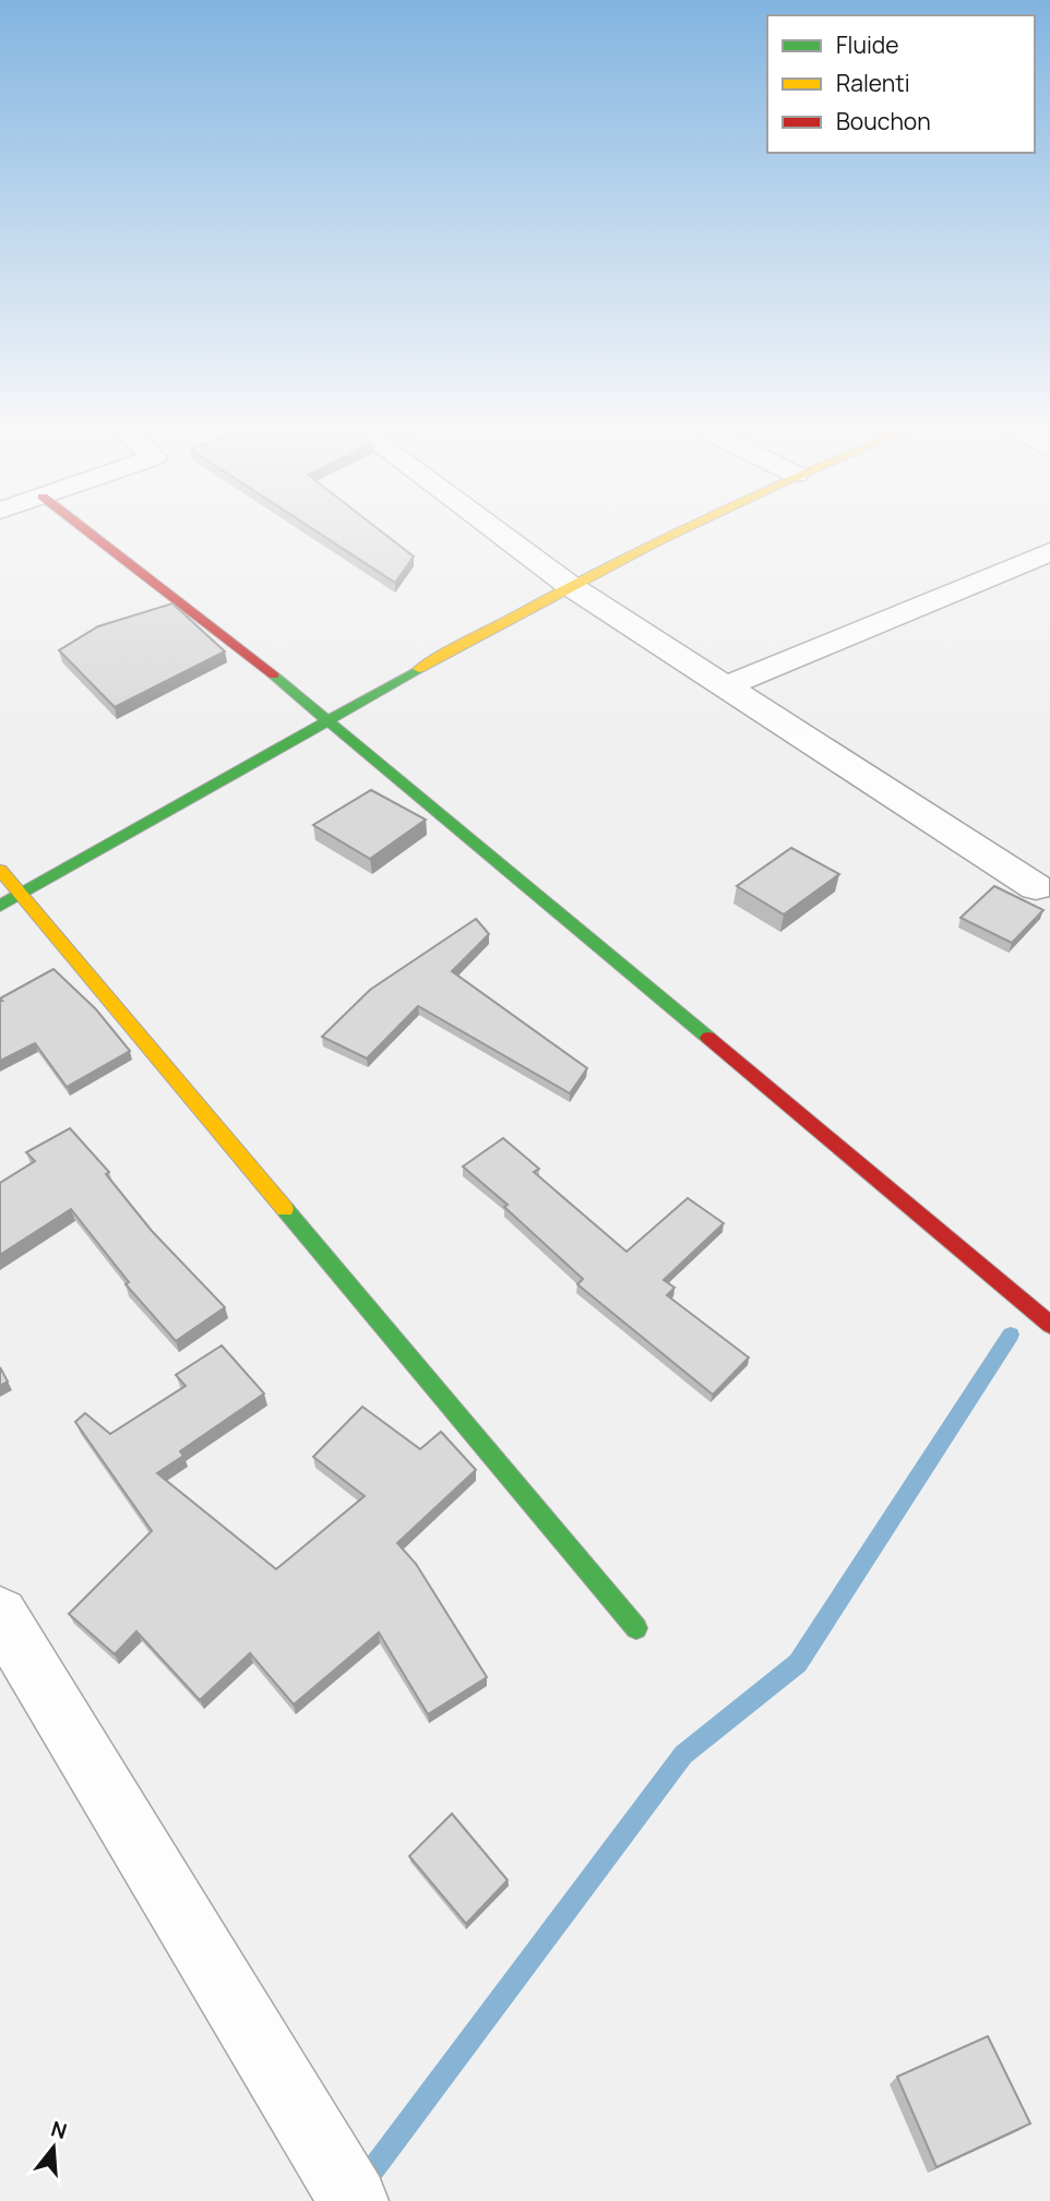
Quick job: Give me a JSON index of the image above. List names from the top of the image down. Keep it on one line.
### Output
{"legend":["Fluide","Ralenti","Bouchon"],"north":"top"}
